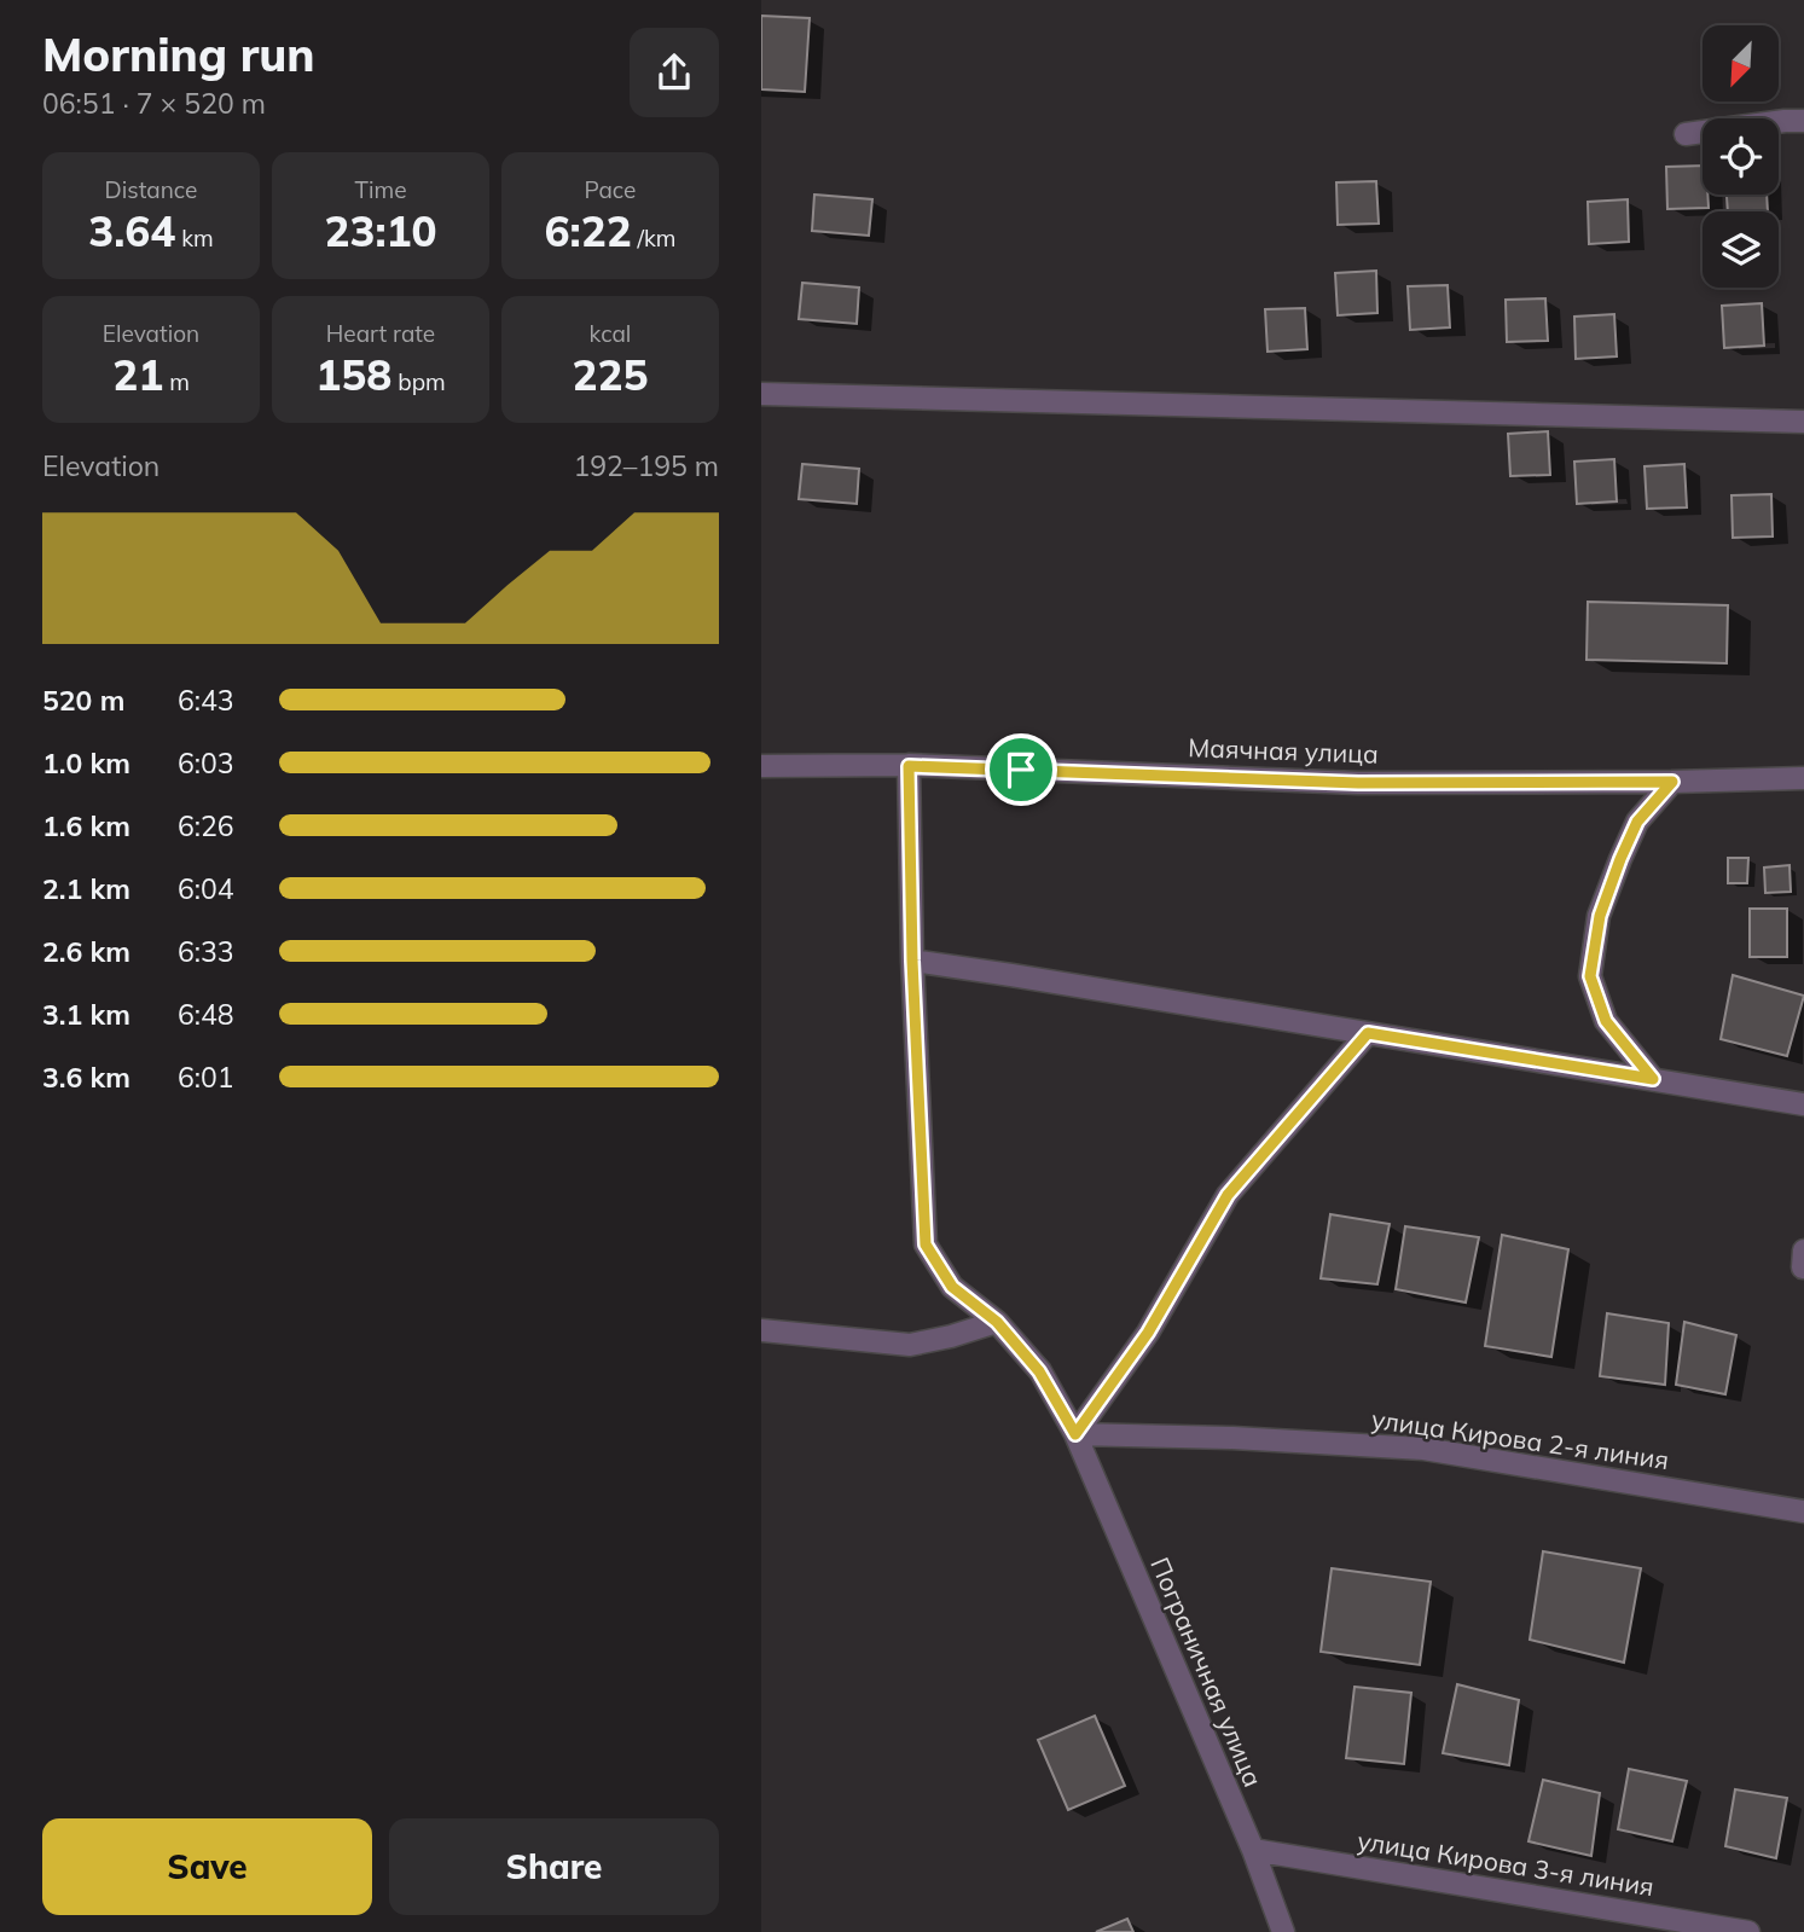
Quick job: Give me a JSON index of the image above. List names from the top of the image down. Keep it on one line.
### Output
{"streets":{"street":["Маячная улица","улица Кирова 2-я линия","Пограничная улица","улица Кирова 3-я линия"]},"crossings":[["Маячная улица","Пограничная улица"],["улица Кирова 2-я линия","Пограничная улица"],["Пограничная улица","улица Кирова 3-я линия"]],"north":"bottom left","page":{"heading":["Morning run","06:51 · 7 × 520 m"],"stats":[["Distance","3.64 km"],["Time","23:10"],["Pace","6:22 /km"],["Elevation","21 m"],["Heart rate","158 bpm"],["kcal","225"]],"chart":["Elevation","192–195 m"],"list":[{"name":"520 m","note":"6:43"},{"name":"1.0 km","note":"6:03"},{"name":"1.6 km","note":"6:26"},{"name":"2.1 km","note":"6:04"},{"name":"2.6 km","note":"6:33"},{"name":"3.1 km","note":"6:48"},{"name":"3.6 km","note":"6:01"}],"buttons":["Save","Share"]}}
